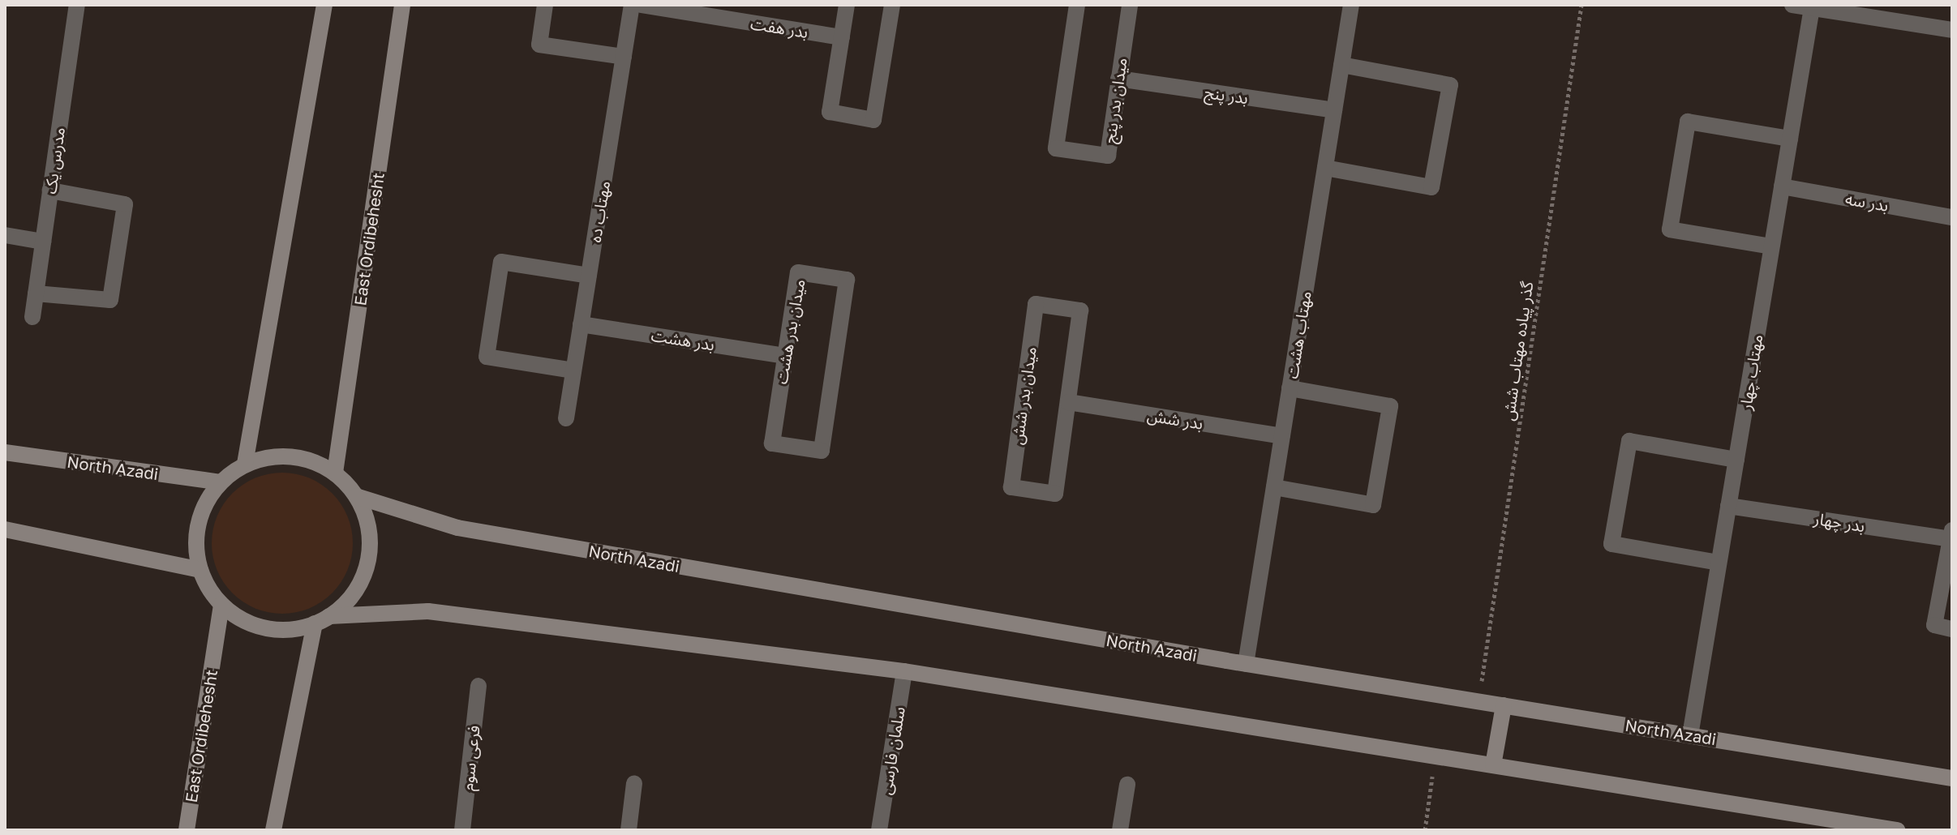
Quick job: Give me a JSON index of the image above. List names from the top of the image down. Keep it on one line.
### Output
{"streets":{"main road":["East Ordibehesht","North Azadi"],"street":["بدر هفت","بدر پنج","میدان بدر پنج","مدرس یک","بدر سه","مهتاب ده","میدان بدر هشت","مهتاب هشت","بدر هشت","مهتاب چهار","میدان بدر شش","بدر شش","بدر چهار","سلمان فارسی","فرعی سوم"],"path":["گذر پیاده مهتاب شش"]},"crossings":[["بدر پنج","میدان بدر پنج"],["بدر پنج","مهتاب هشت"],["بدر سه","مهتاب چهار"],["مهتاب ده","بدر هشت"],["East Ordibehesht","North Azadi"],["میدان بدر هشت","بدر هشت"],["مهتاب هشت","بدر شش"],["مهتاب هشت","North Azadi"],["گذر پیاده مهتاب شش","North Azadi"],["مهتاب چهار","North Azadi"],["مهتاب چهار","بدر چهار"],["میدان بدر شش","بدر شش"]]}
